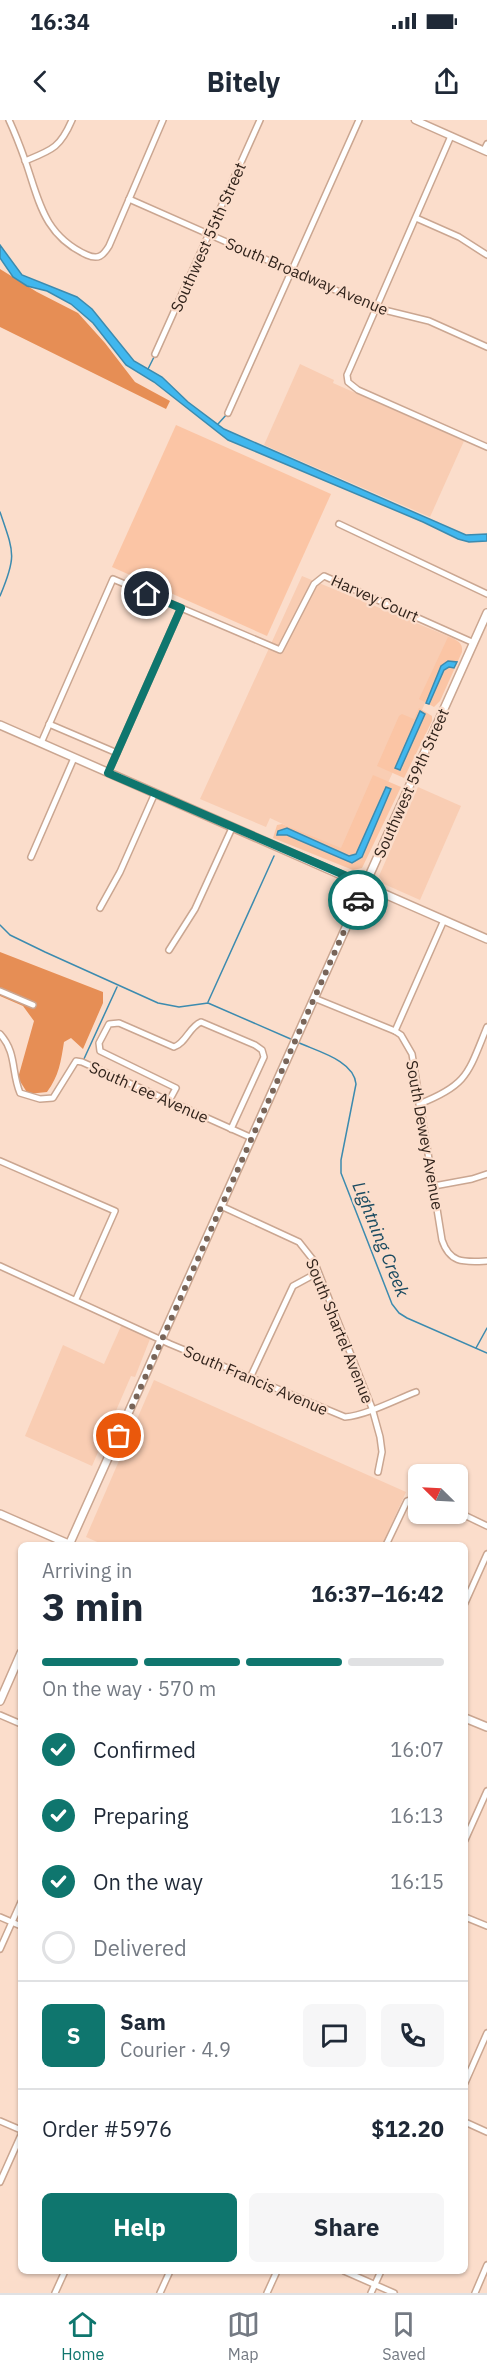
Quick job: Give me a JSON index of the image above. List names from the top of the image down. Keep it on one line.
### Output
{"streets":{"main road":["Southwest 59th Street"],"street":["Southwest 55th Street","South Broadway Avenue","Harvey Court","South Lee Avenue","South Dewey Avenue","South Shartel Avenue","South Francis Avenue"]},"crossings":[["Southwest 55th Street","South Broadway Avenue"],["Harvey Court","Southwest 59th Street"],["Southwest 59th Street","South Lee Avenue"],["Southwest 59th Street","South Shartel Avenue"],["Southwest 59th Street","South Francis Avenue"],["South Shartel Avenue","South Francis Avenue"]],"water":["Lightning Creek"],"north":"top left","page":{"status":"16:34","header":"Bitely","heading":["3 min","Arriving in","16:37–16:42"],"panel":["Sam","Courier · 4.9","Order #5976","$12.20"],"bar":"On the way · 570 m","list":[["Confirmed","16:07"],["Preparing","16:13"],["On the way","16:15"],"Delivered"],"round":"S","buttons":["Help","Share"],"tabs":["Home","Map","Saved"]}}
